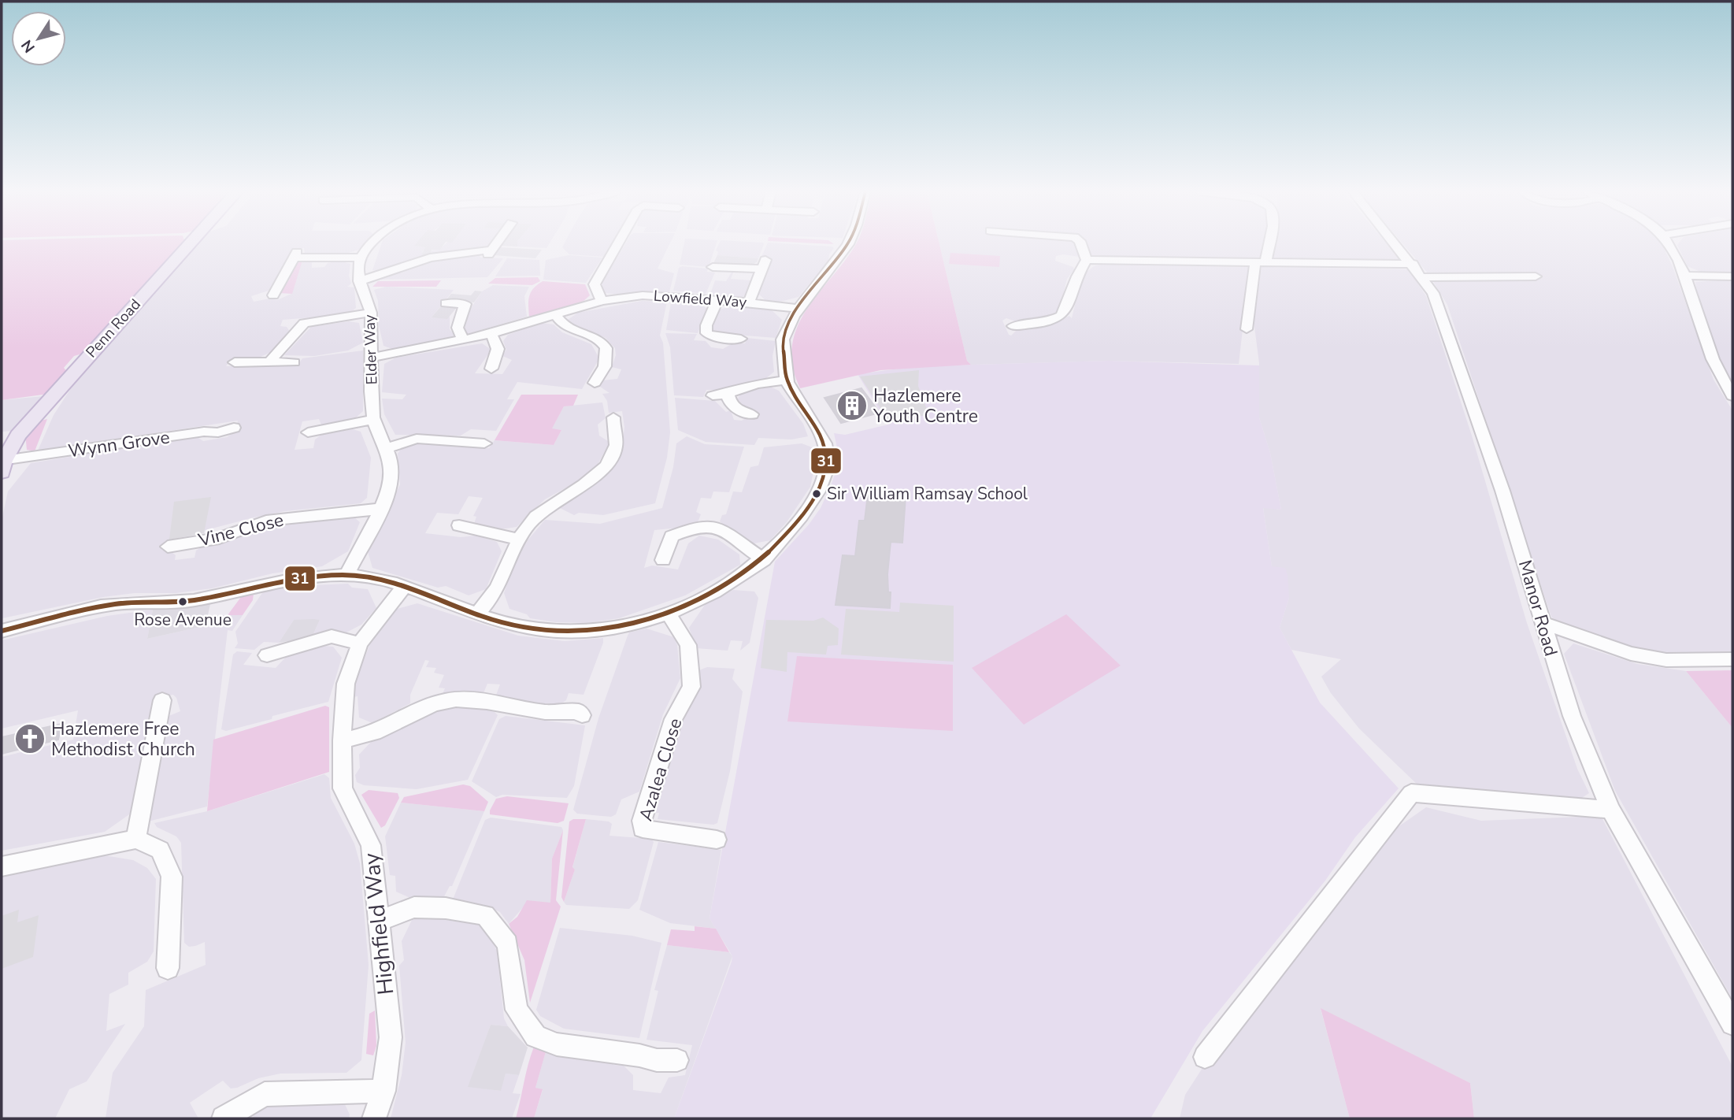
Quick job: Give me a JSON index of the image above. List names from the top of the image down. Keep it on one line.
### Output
{"streets":{"main road":["Penn Road"],"street":["Lowfield Way","Elder Way","Wynn Grove","Vine Close","Manor Road","Azalea Close","Highfield Way"]},"crossings":[["Lowfield Way","Elder Way"],["Penn Road","Wynn Grove"],["Elder Way","Vine Close"]],"places":{"building":["Hazlemere Youth Centre"],"other":["Sir William Ramsay School","Rose Avenue"],"church":["Hazlemere Free Methodist Church"]},"lines":["transit line 31"],"north":"bottom left"}
